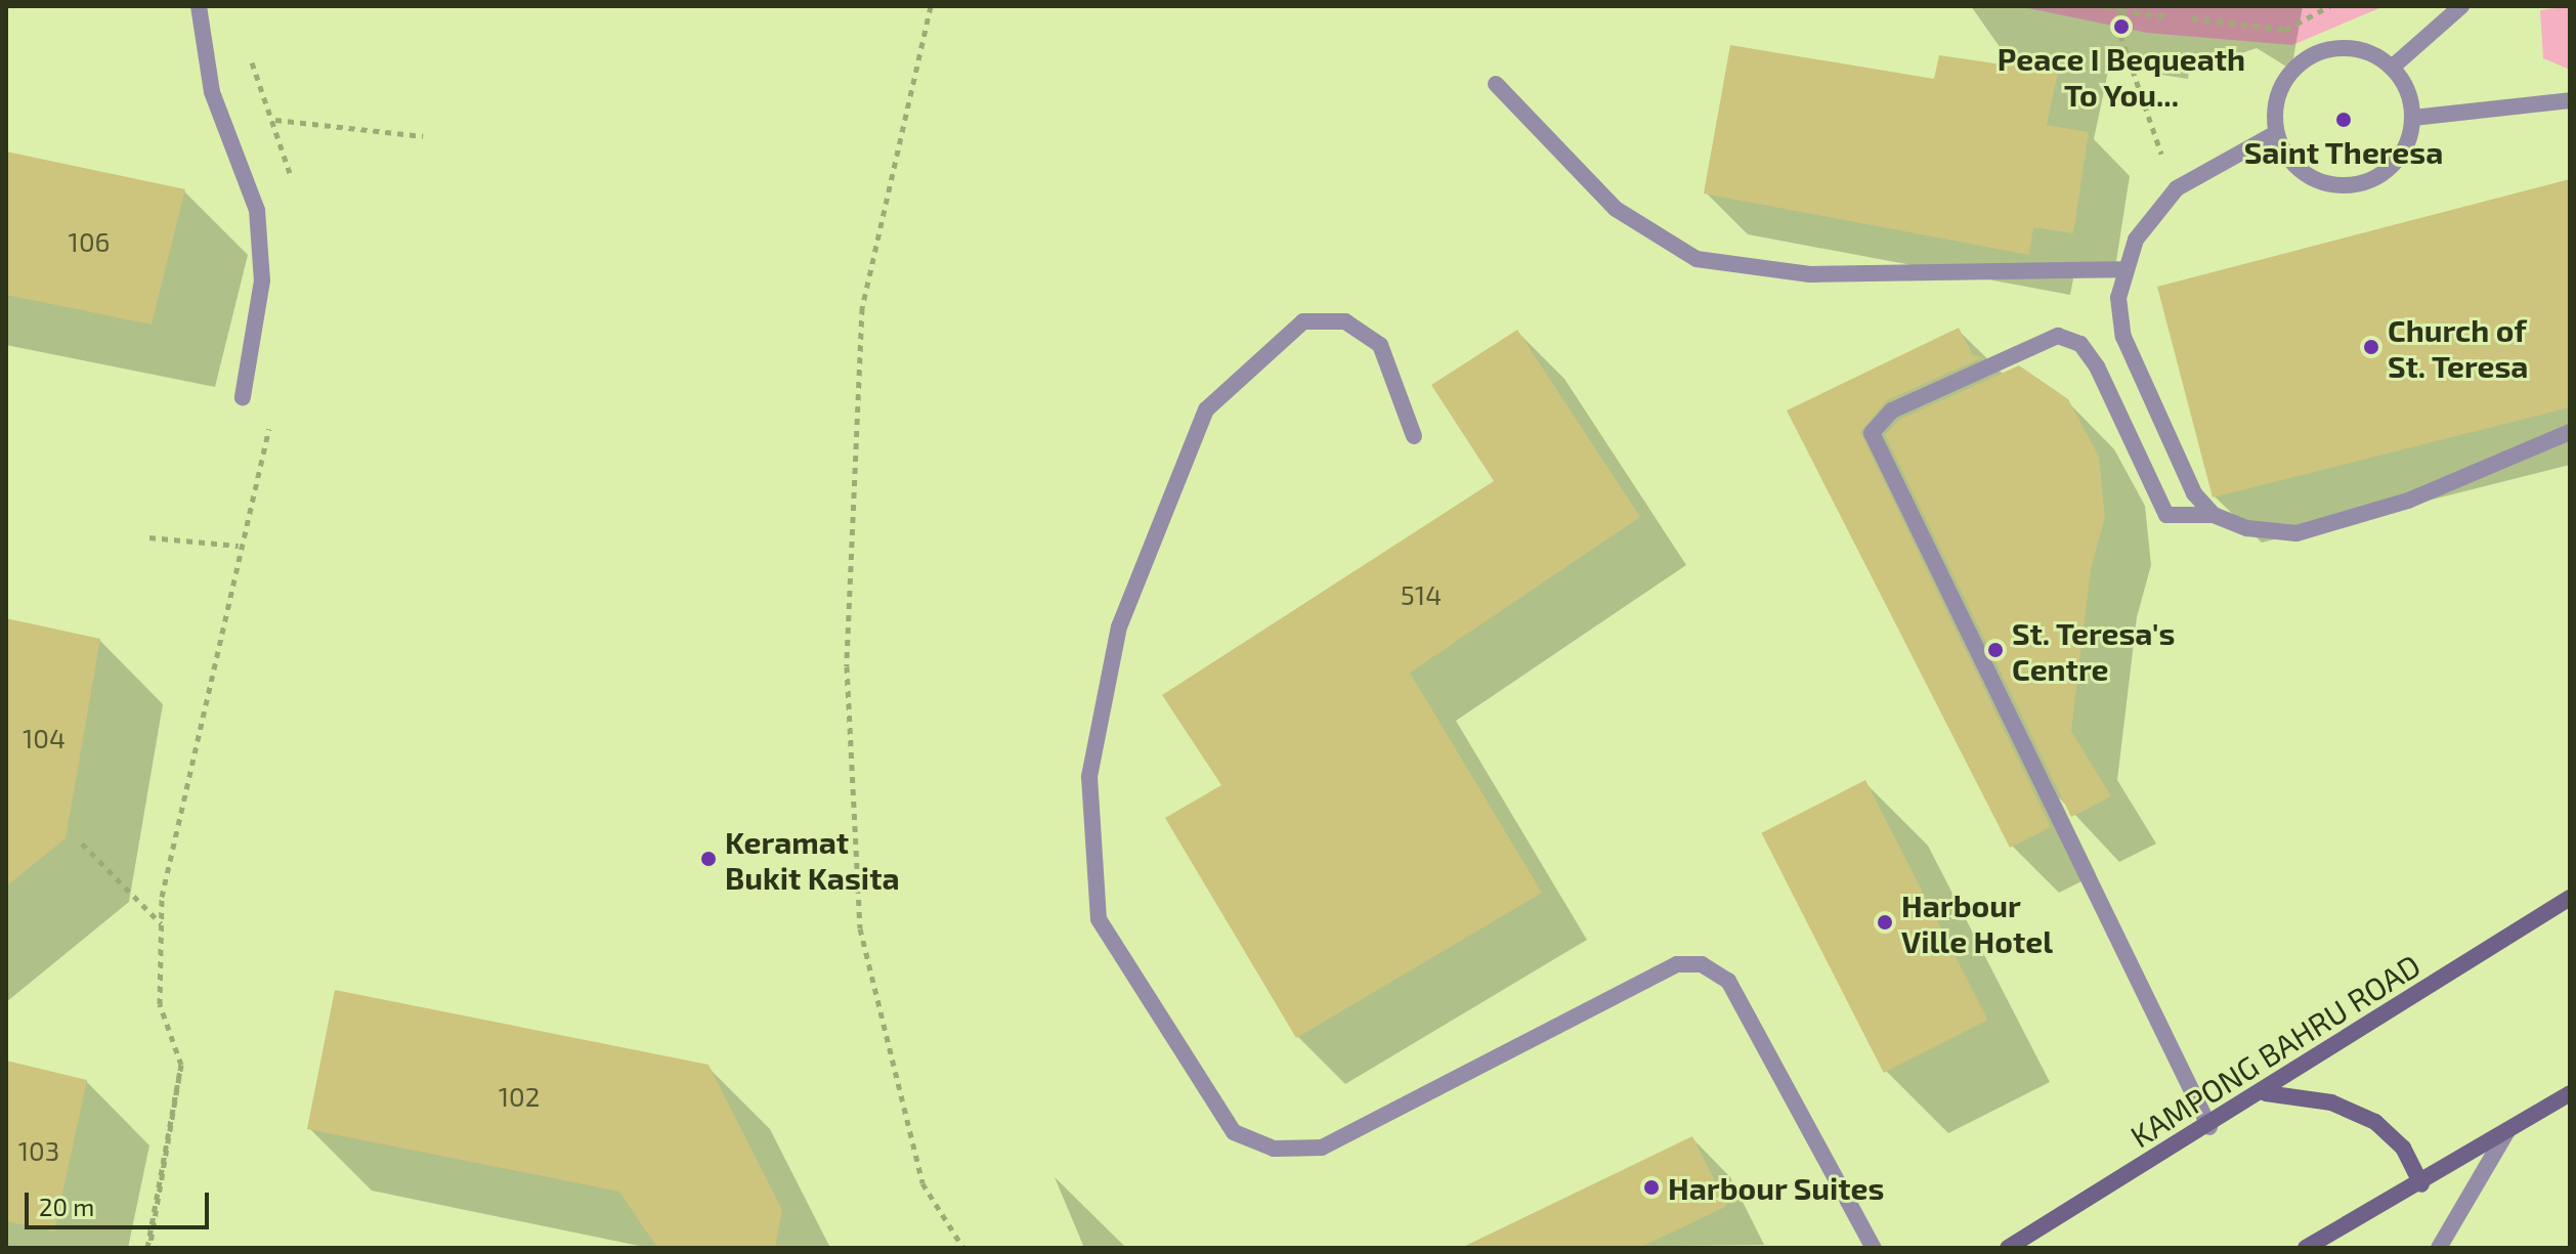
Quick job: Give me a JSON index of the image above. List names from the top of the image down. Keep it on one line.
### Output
{"streets":{"main road":["KAMPONG BAHRU ROAD"]},"places":["Peace I Bequeath To You...","Saint Theresa","Church of St. Teresa","St. Teresa's Centre","Keramat Bukit Kasita","Harbour Ville Hotel","Harbour Suites"],"house_numbers":["106","514","104","102","103"],"scale_bar":"20 m"}
